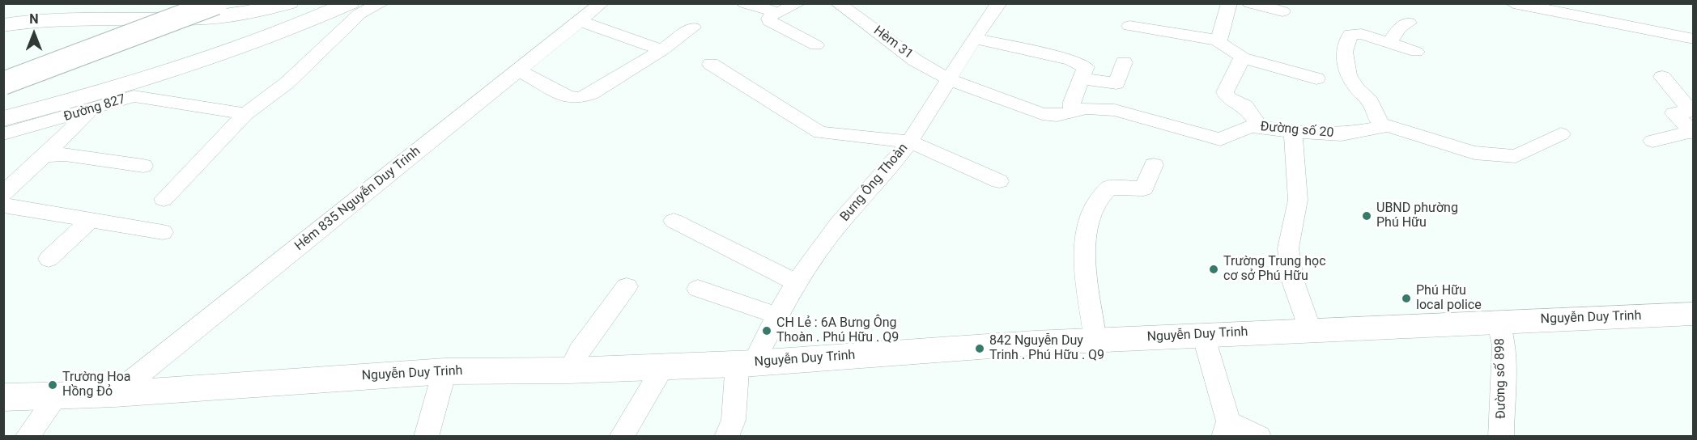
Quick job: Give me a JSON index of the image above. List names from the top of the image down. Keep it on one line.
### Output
{"streets":{"main road":["Nguyễn Duy Trinh"],"street":["Hèm 31","Đường 827","Đường số 20","Bưng Ông Thoàn","Hẻm 835 Nguyễn Duy Trinh","Đường số 898"]},"crossings":[["Hèm 31","Đường số 20"],["Hèm 31","Bưng Ông Thoàn"],["Đường số 20","Bưng Ông Thoàn"],["Bưng Ông Thoàn","Nguyễn Duy Trinh"],["Hẻm 835 Nguyễn Duy Trinh","Nguyễn Duy Trinh"],["Nguyễn Duy Trinh","Đường số 898"]],"places":["UBND phường Phú Hữu","Trường Trung học cơ sở Phú Hữu","Phú Hữu local police","CH Lẻ : 6A Bưng Ông Thoàn . Phú Hữu . Q9","842 Nguyễn Duy Trinh . Phú Hữu . Q9","Trường Hoa Hồng Đỏ"],"north":"top"}
